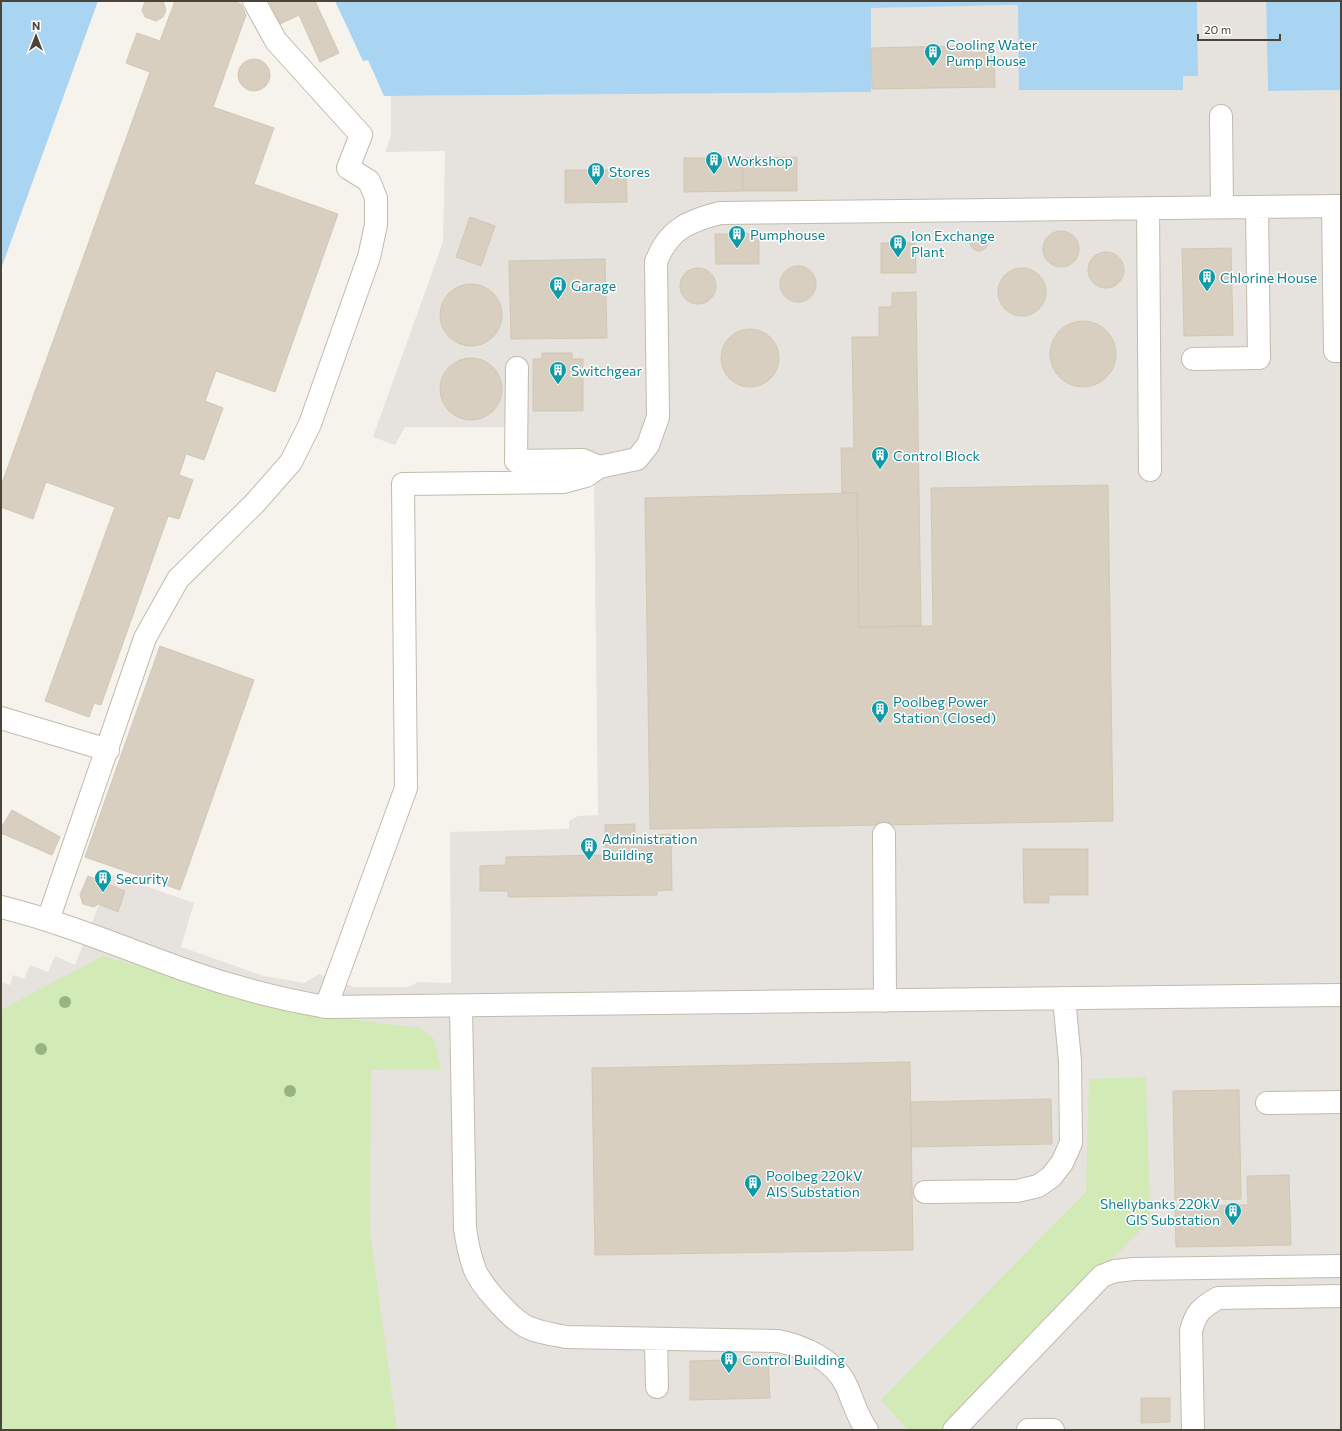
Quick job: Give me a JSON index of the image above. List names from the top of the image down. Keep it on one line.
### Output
{"places":{"building":["Cooling Water Pump House","Workshop","Stores","Pumphouse","Ion Exchange Plant","Chlorine House","Garage","Switchgear","Control Block","Poolbeg Power Station (Closed)","Administration Building","Security","Poolbeg 220kV AIS Substation","Shellybanks 220kV GIS Substation","Control Building"]},"scale_bar":"20 m","north":"top"}
